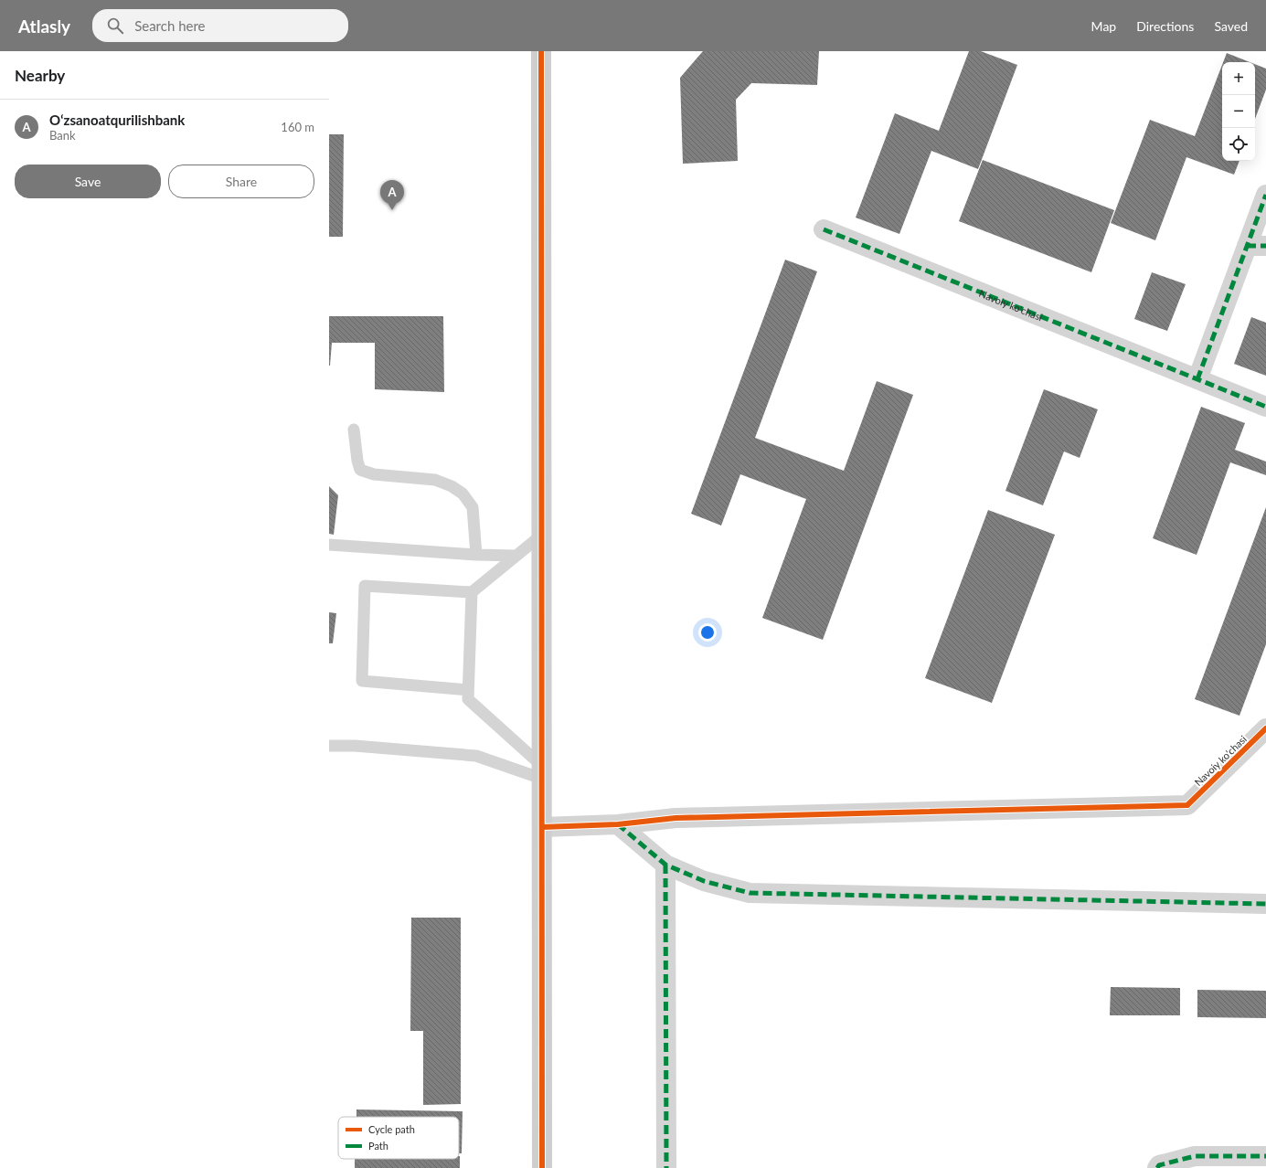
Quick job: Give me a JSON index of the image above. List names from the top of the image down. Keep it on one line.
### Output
{"streets":{"street":["Navoiy ko'chasi"]},"legend":["Cycle path","Path"],"page":{"header":"Atlasly","search":"Search here","nav":["Map","Directions","Saved"],"heading":"Nearby","map_buttons":["+","−"],"list":[{"mark":"A","name":"Oʻzsanoatqurilishbank","note":"Bank","value":"160 m"}],"buttons":["Save","Share"],"pins":"A"}}
